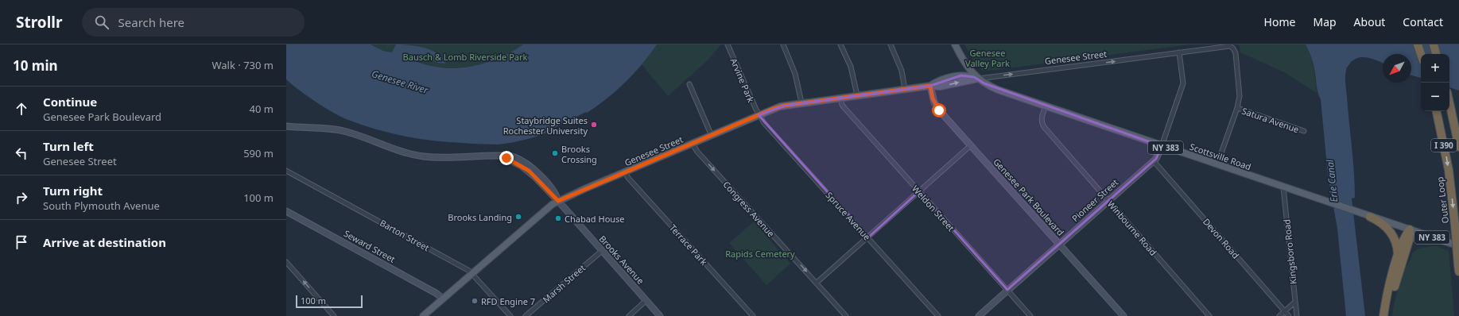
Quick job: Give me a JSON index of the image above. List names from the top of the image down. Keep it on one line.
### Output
{"streets":{"highway":["I 390","Outer Loop"],"main road":["Genesee Street","NY 383","Scottsville Road"],"street":["Arvine Park","Satura Avenue","Genesee Park Boulevard","Pioneer Street","Weldon Street","Congress Avenue","Spruce Avenue","Winbourne Road","Barton Street","Devon Road","Terrace Park","Seward Street","Kingsboro Road","Brooks Avenue","Marsh Street"]},"crossings":[["Genesee Street","Arvine Park"],["Genesee Street","Satura Avenue"],["Genesee Street","Scottsville Road"],["Genesee Street","Genesee Park Boulevard"],["Genesee Street","Weldon Street"],["Genesee Street","Congress Avenue"],["Genesee Street","Spruce Avenue"],["Genesee Street","Barton Street"],["Genesee Street","Terrace Park"],["Genesee Street","Seward Street"],["Genesee Street","Brooks Avenue"],["Arvine Park","Spruce Avenue"],["Scottsville Road","Pioneer Street"],["Scottsville Road","Winbourne Road"],["Scottsville Road","Kingsboro Road"],["Genesee Park Boulevard","Pioneer Street"],["Pioneer Street","Weldon Street"],["Pioneer Street","Winbourne Road"],["Pioneer Street","Devon Road"],["Brooks Avenue","Marsh Street"]],"one_way":["Congress Avenue"],"water":["Genesee River","Erie Canal"],"parks":["Genesee Valley Park","Bausch & Lomb Riverside Park","Rapids Cemetery"],"places":["Staybridge Suites Rochester University","Brooks Crossing","Brooks Landing","Chabad House","RFD Engine 7"],"scale_bar":"100 m","north":"bottom left","page":{"header":"Strollr","search":"Search here","nav":["Home","Map","About","Contact"],"heading":["10 min","Walk · 730 m"],"map_buttons":["+","−"],"list":[["Continue","Genesee Park Boulevard","40 m"],["Turn left","Genesee Street","590 m"],["Turn right","South Plymouth Avenue","100 m"],"Arrive at destination"],"scale":"100 m"}}
